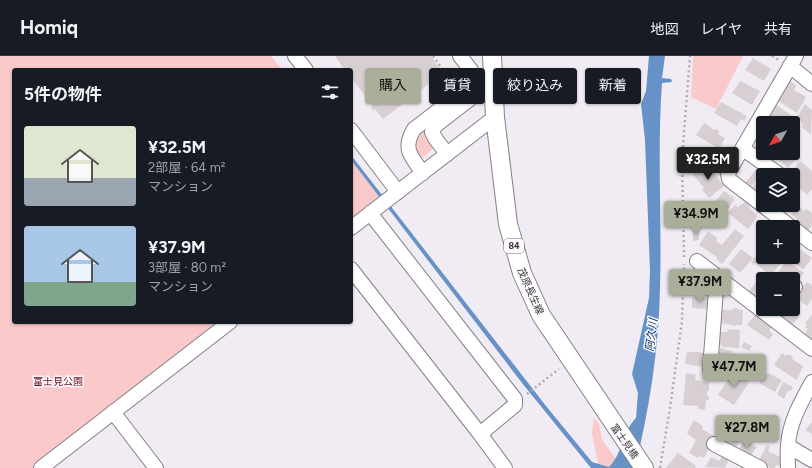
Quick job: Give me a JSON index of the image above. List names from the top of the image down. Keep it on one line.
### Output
{"streets":{"main road":["84","茂原長生線","富士見橋"]},"crossings":[["茂原長生線","富士見橋"]],"water":["阿久川"],"parks":["富士見公園"],"north":"bottom left","page":{"header":"Homiq","nav":["地図","レイヤ","共有"],"chip":["購入","賃貸","絞り込み","新着"],"heading":"5件の物件","map_buttons":["+","−"],"list":[{"name":"¥32.5M","note":"2部屋 · 64 m² · マンション"},{"name":"¥37.9M","note":"3部屋 · 80 m² · マンション"}],"price":["¥32.5M","¥34.9M","¥37.9M","¥47.7M","¥27.8M"]}}
